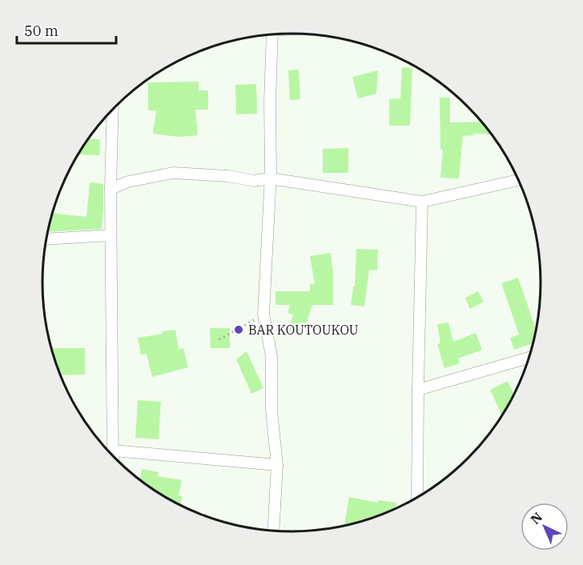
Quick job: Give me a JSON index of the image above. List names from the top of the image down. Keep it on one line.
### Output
{"places":["BAR KOUTOUKOU"],"scale_bar":"50 m","north":"top left"}
